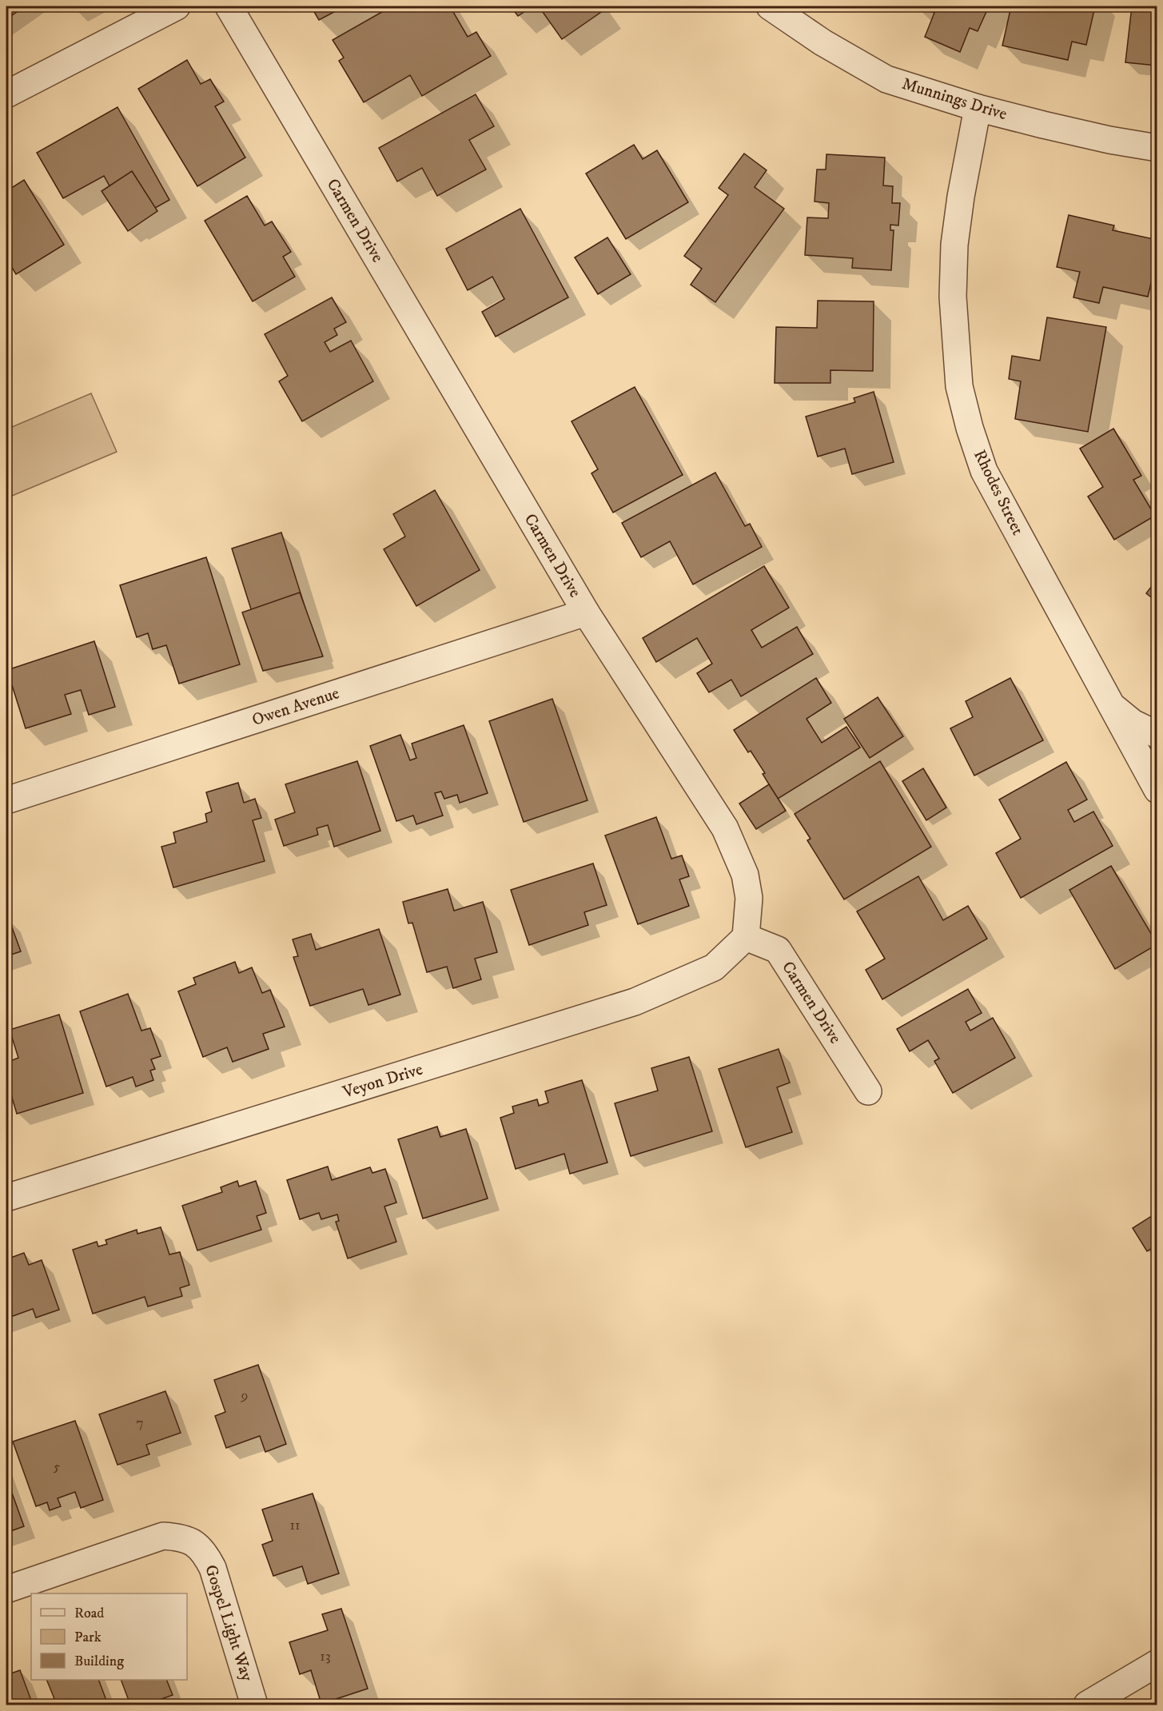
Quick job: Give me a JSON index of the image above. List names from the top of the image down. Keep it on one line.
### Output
{"streets":{"street":["Munnings Drive","Carmen Drive","Rhodes Street","Owen Avenue","Veyon Drive","Gospel Light Way"]},"crossings":[["Munnings Drive","Rhodes Street"],["Carmen Drive","Owen Avenue"],["Carmen Drive","Veyon Drive"]],"house_numbers":["9","7","5","11","13"],"legend":["Road","Park","Building"]}
